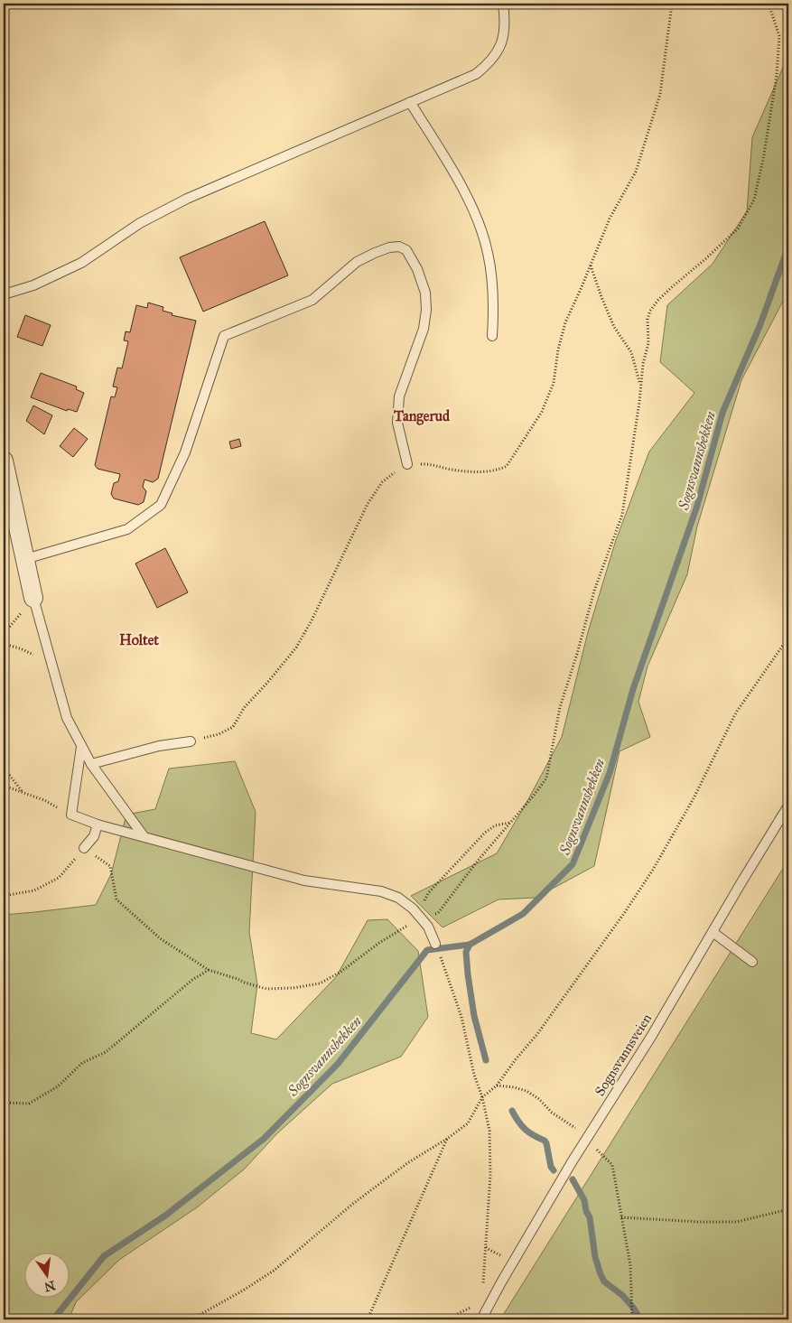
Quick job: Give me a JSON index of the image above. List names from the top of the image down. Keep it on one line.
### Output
{"streets":{"lane":["Sognsvannsveien"]},"districts":["Tangerud","Holtet"],"water":["Sognsvannsbekken"],"north":"bottom"}
